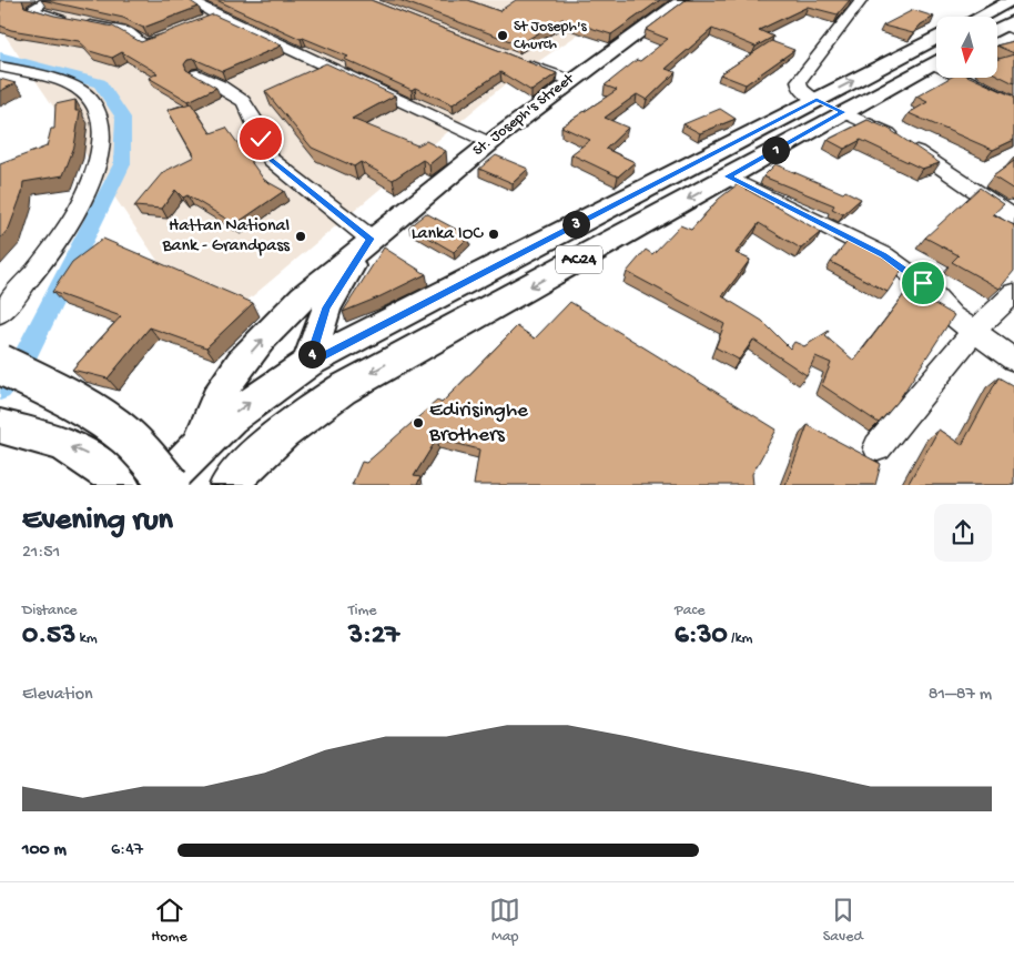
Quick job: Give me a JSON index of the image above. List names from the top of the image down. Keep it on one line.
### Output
{"streets":{"main road":["St. Joseph's Street","AC24"]},"crossings":[["St. Joseph's Street","AC24"]],"places":["St Joseph's Church","Lanka IOC","Hattan National Bank - Grandpass","Edirisinghe Brothers"],"north":"bottom","page":{"pins":["1","3","4"],"heading":["Evening run","21:51"],"stats":[["Distance","0.53 km"],["Time","3:27"],["Pace","6:30 /km"]],"chart":["Elevation","81–87 m"],"list":[{"name":"100 m","note":"6:47"}],"tabs":["Home","Map","Saved"]}}
